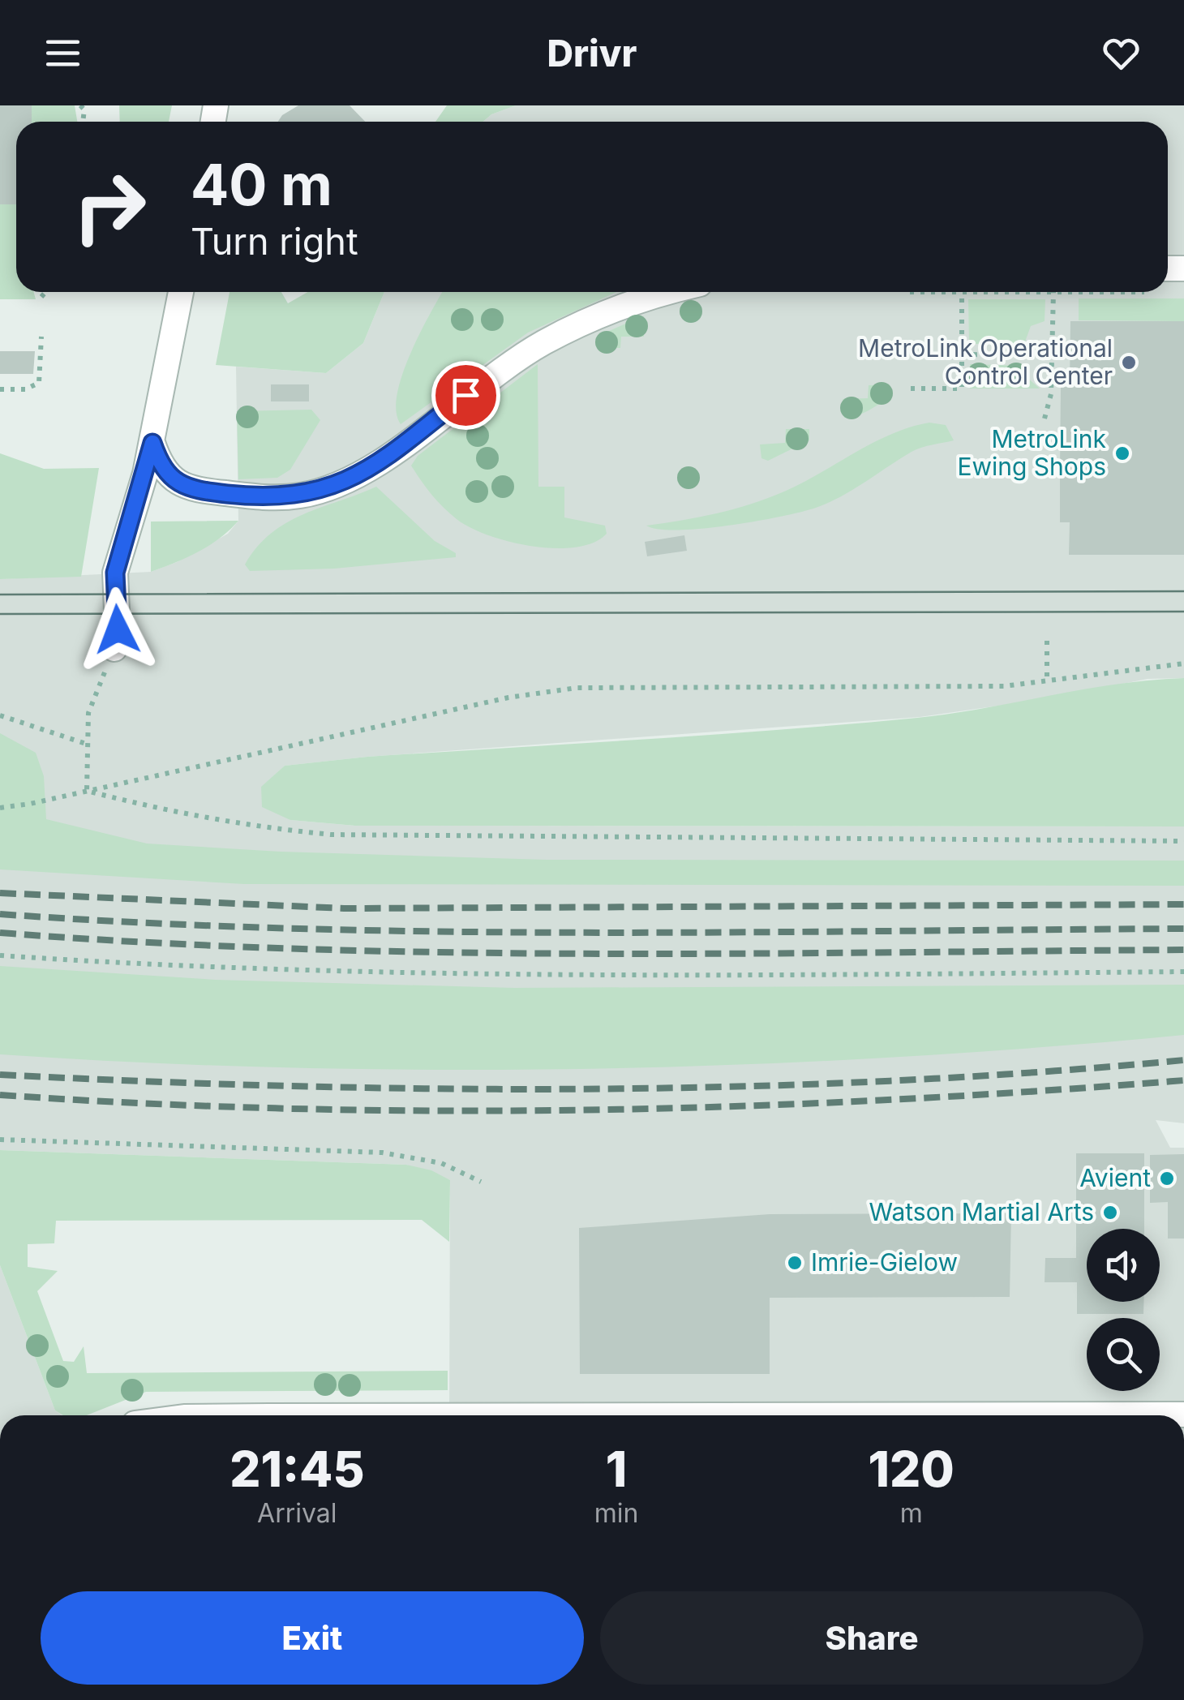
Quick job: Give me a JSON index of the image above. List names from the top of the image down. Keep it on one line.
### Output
{"places":["MetroLink Operational Control Center","MetroLink Ewing Shops","Avient","Watson Martial Arts","Imrie-Gielow"],"page":{"header":"Drivr","turn":["40 m","Turn right"],"eta":["21:45","Arrival","1","min","120","m"],"buttons":["Exit","Share"]}}
